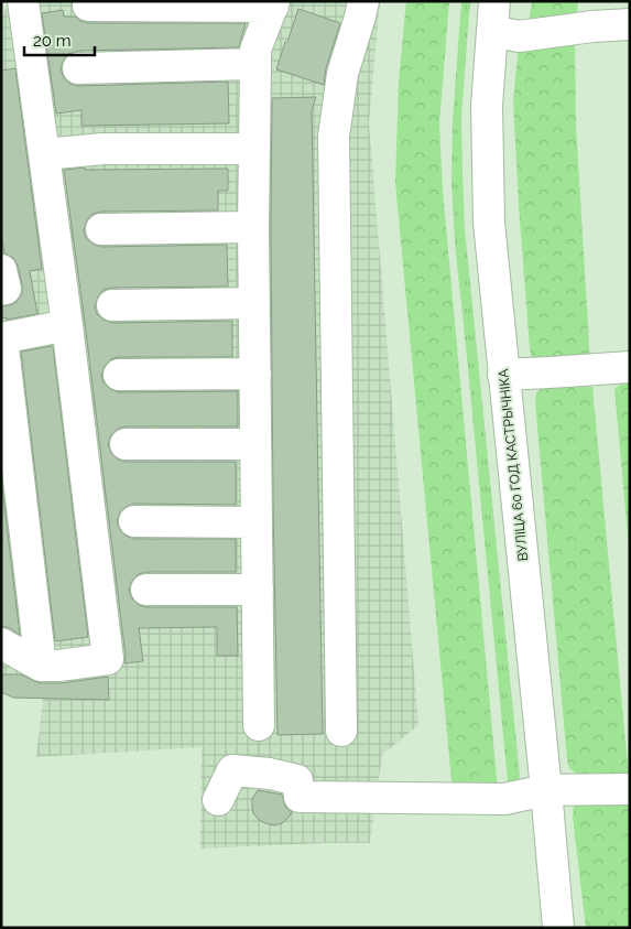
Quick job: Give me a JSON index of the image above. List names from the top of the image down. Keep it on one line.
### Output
{"streets":{"street":["ВУЛІЦА 60 ГОД КАСТРЫЧНІКА"]},"scale_bar":"20 m"}
